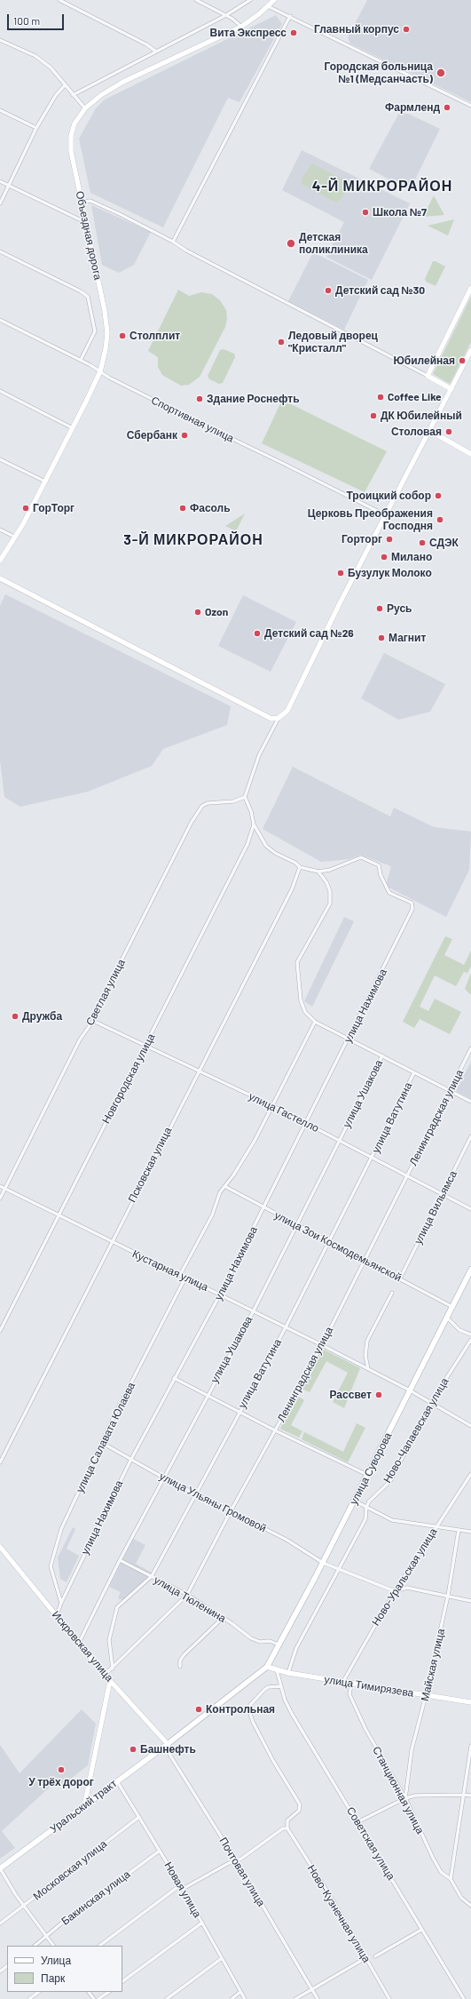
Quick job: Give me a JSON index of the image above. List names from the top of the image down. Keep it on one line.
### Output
{"streets":{"main road":["Объездная дорога","улица Суворова","Искровская улица","улица Тимирязева","Уральский тракт"],"street":["Спортивная улица","Светлая улица","улица Нахимова","Новгородская улица","улица Ушакова","улица Гастелло","улица Ватутина","Ленинградская улица","Псковская улица","улица Вильямса","улица Зои Космодемьянской","Кустарная улица","Ново-Чапаевская улица","улица Салавата Юлаева","улица Ульяны Громовой","Ново-Уральская улица","улица Тюленина","Майская улица","Станционная улица","Советская улица","Московская улица","Почтовая улица","Новая улица","Бакинская улица","Ново-Кузнечная улица"]},"crossings":[["Объездная дорога","Спортивная улица"],["Светлая улица","улица Гастелло"],["Светлая улица","Кустарная улица"],["улица Нахимова","улица Гастелло"],["улица Нахимова","улица Зои Космодемьянской"],["улица Нахимова","Кустарная улица"],["улица Нахимова","улица Салавата Юлаева"],["улица Нахимова","улица Ульяны Громовой"],["улица Нахимова","Искровская улица"],["Новгородская улица","улица Гастелло"],["Новгородская улица","Кустарная улица"],["улица Ушакова","улица Гастелло"],["улица Ушакова","улица Зои Космодемьянской"],["улица Ушакова","Кустарная улица"],["улица Ушакова","улица Ульяны Громовой"],["улица Ушакова","улица Тюленина"],["улица Ушакова","Искровская улица"],["улица Гастелло","улица Ватутина"],["улица Гастелло","Ленинградская улица"],["улица Гастелло","Псковская улица"],["улица Гастелло","улица Вильямса"],["улица Ватутина","Ленинградская улица"],["улица Ватутина","улица Зои Космодемьянской"],["улица Ватутина","Кустарная улица"],["улица Ватутина","улица Ульяны Громовой"],["улица Ватутина","улица Тюленина"],["Ленинградская улица","улица Зои Космодемьянской"],["Ленинградская улица","Кустарная улица"],["Ленинградская улица","улица Ульяны Громовой"],["Ленинградская улица","улица Тюленина"],["Ленинградская улица","Искровская улица"],["Псковская улица","Кустарная улица"],["улица Вильямса","улица Зои Космодемьянской"],["улица Зои Космодемьянской","улица Суворова"],["Кустарная улица","Ново-Чапаевская улица"],["Кустарная улица","улица Салавата Юлаева"],["Кустарная улица","улица Суворова"],["Ново-Чапаевская улица","улица Ульяны Громовой"],["Ново-Чапаевская улица","улица Тимирязева"],["улица Салавата Юлаева","улица Ульяны Громовой"],["улица Суворова","улица Ульяны Громовой"],["улица Суворова","улица Тюленина"],["улица Суворова","улица Тимирязева"],["улица Суворова","Уральский тракт"],["улица Ульяны Громовой","Ново-Уральская улица"],["Ново-Уральская улица","улица Тимирязева"],["Искровская улица","Уральский тракт"],["Искровская улица","Почтовая улица"],["Майская улица","улица Тимирязева"],["Майская улица","Станционная улица"],["улица Тимирязева","Станционная улица"],["улица Тимирязева","Уральский тракт"],["улица Тимирязева","Советская улица"],["Уральский тракт","Почтовая улица"],["Уральский тракт","Новая улица"],["Московская улица","Новая улица"],["Новая улица","Бакинская улица"]],"districts":["4-Й МИКРОРАЙОН","3-Й МИКРОРАЙОН"],"places":["Главный корпус","Вита Экспресс","Городская больница №1 (Медсанчасть)","Фармленд","Школа №7","Детская поликлиника","Детский сад №30","Столплит","Ледовый дворец \"Кристалл\"","Юбилейная","Coffee Like","Здание Роснефть","ДК Юбилейный","Столовая","Сбербанк","Троицкий собор","ГорТорг","Фасоль","Церковь Преображения Господня","Горторг","СДЭК","Милано","Бузулук Молоко","Русь","Ozon","Детский сад №26","Магнит","Дружба","Рассвет","Контрольная","Башнефть","У трёх дорог"],"legend":["Улица","Парк"],"scale_bar":"100 m"}
